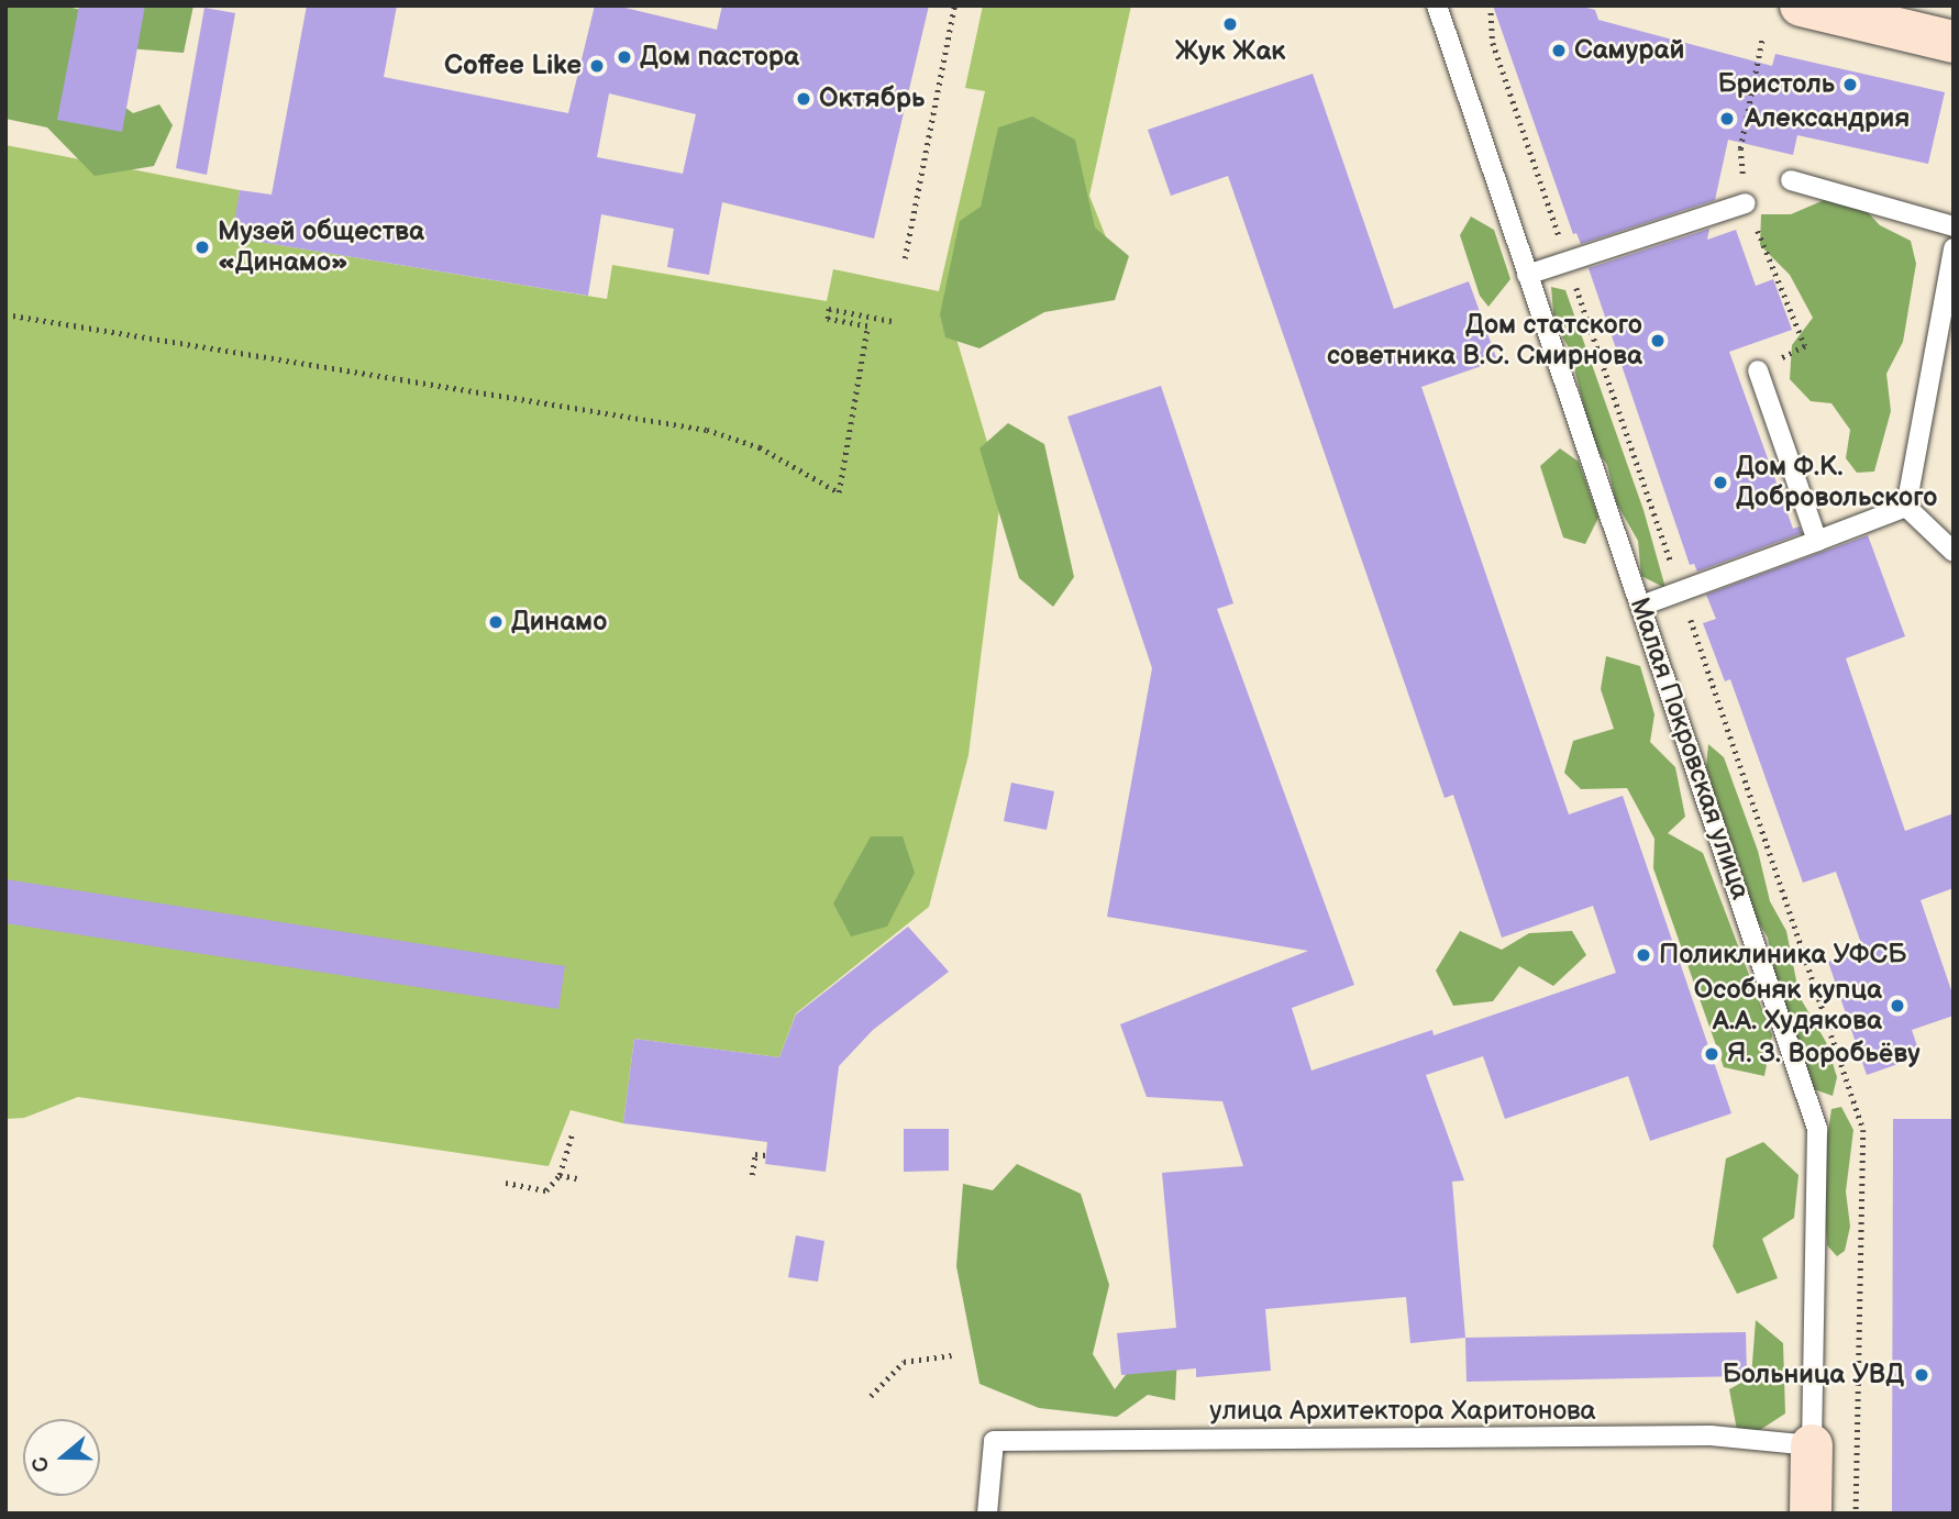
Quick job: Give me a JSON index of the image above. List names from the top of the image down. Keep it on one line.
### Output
{"streets":{"street":["Малая Покровская улица"],"lane":["улица Архитектора Харитонова"]},"crossings":[["Малая Покровская улица","улица Архитектора Харитонова"]],"places":["Жук Жак","Самурай","Дом пастора","Coffee Like","Бристоль","Октябрь","Александрия","Музей общества «Динамо»","Дом статского советника В.С. Смирнова","Дом Ф.К. Добровольского","Динамо","Поликлиника УФСБ","Особняк купца А.А. Худякова","Я. З. Воробьёву","Больница УВД"],"north":"left"}
